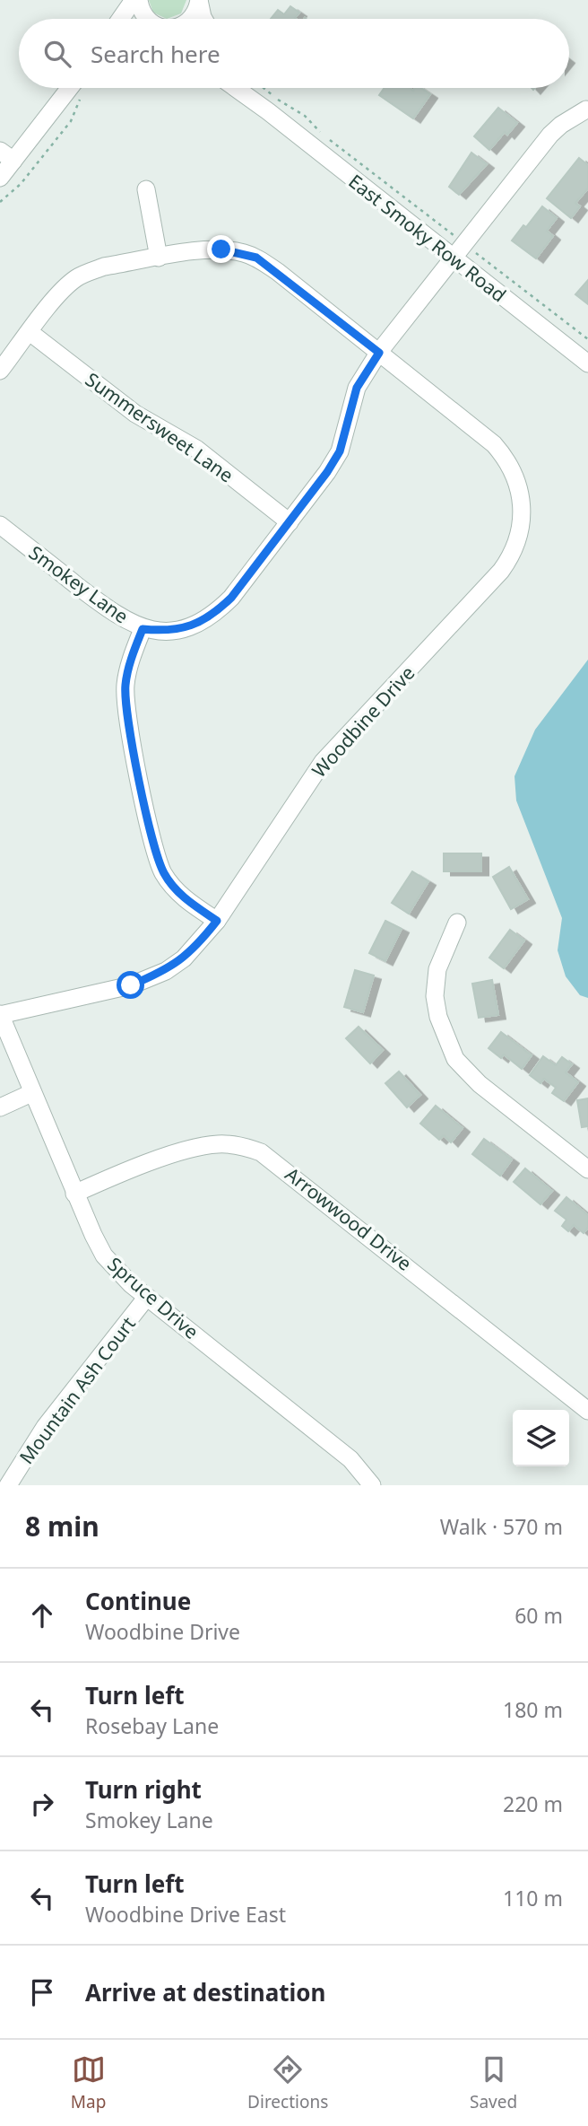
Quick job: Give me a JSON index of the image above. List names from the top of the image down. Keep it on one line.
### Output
{"streets":{"street":["East Smoky Row Road","Summersweet Lane","Smokey Lane","Woodbine Drive","Arrowwood Drive","Spruce Drive","Mountain Ash Court"]},"crossings":[["East Smoky Row Road","Smokey Lane"],["Summersweet Lane","Smokey Lane"],["Summersweet Lane","Woodbine Drive"],["Smokey Lane","Woodbine Drive"],["Woodbine Drive","Spruce Drive"],["Arrowwood Drive","Spruce Drive"],["Spruce Drive","Mountain Ash Court"]],"page":{"search":"Search here","heading":["8 min","Walk · 570 m"],"list":[["Continue","Woodbine Drive","60 m"],["Turn left","Rosebay Lane","180 m"],["Turn right","Smokey Lane","220 m"],["Turn left","Woodbine Drive East","110 m"],"Arrive at destination"],"nav":["Map","Directions","Saved"]}}
